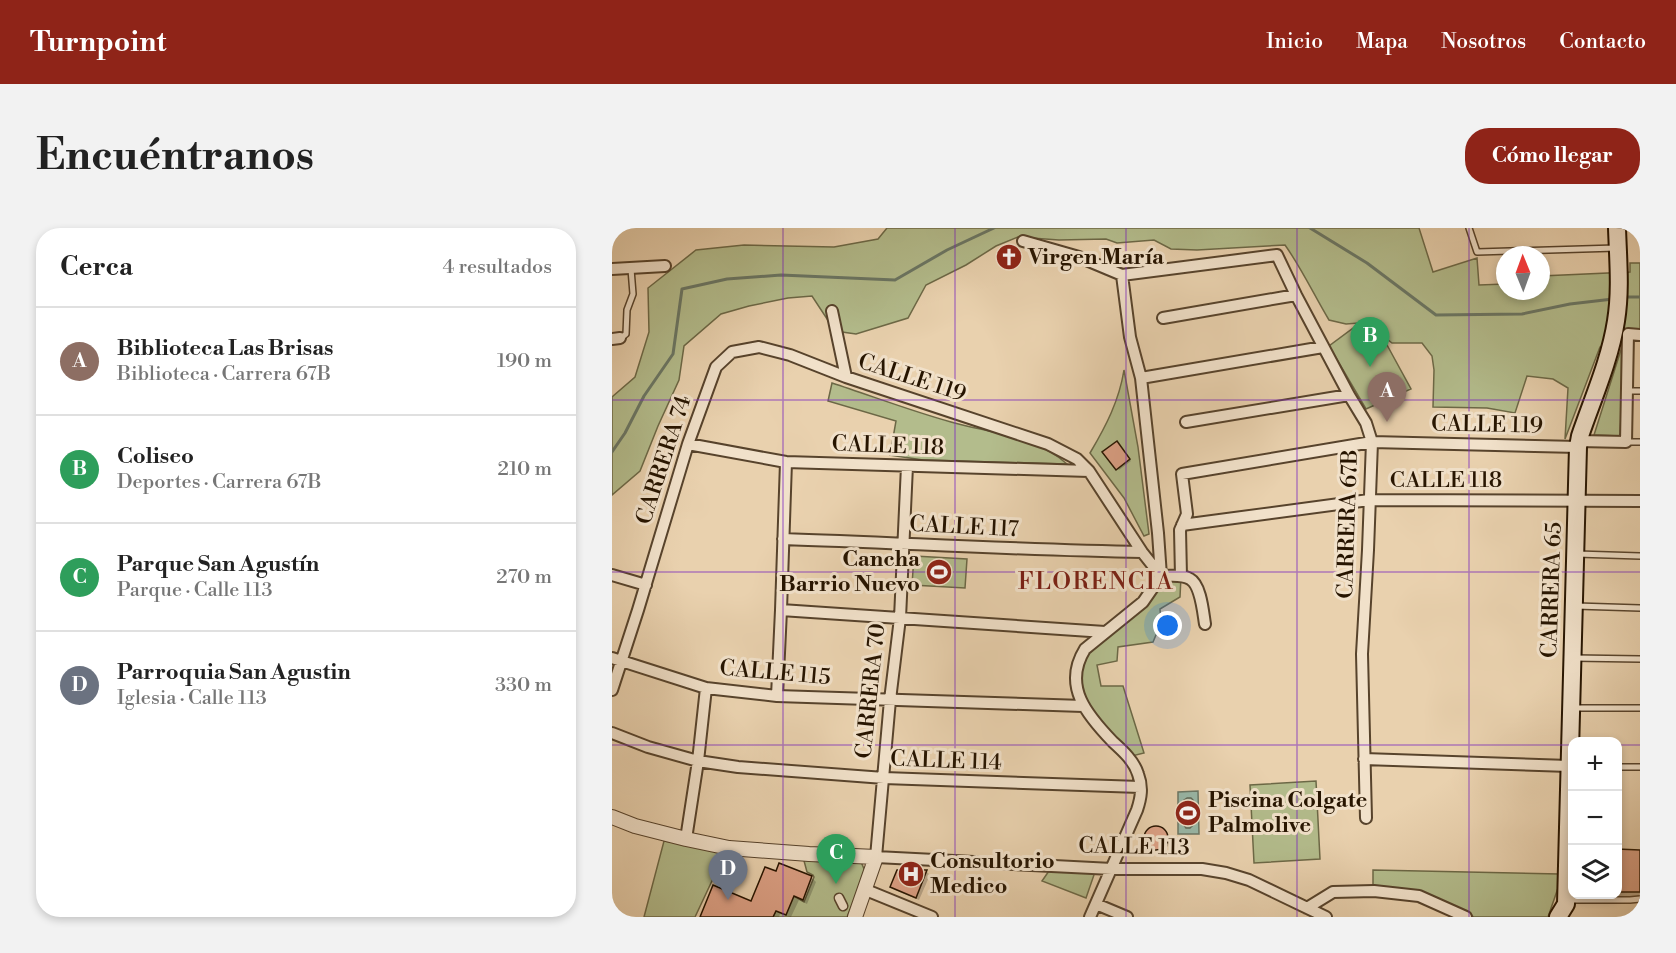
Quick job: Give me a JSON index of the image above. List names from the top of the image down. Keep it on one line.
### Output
{"streets":{"main road":["CARRERA 65"],"street":["CALLE 119","CALLE 118","CARRERA 74","CARRERA 67B","CALLE 117","CALLE 115","CARRERA 70","CALLE 114","CALLE 113"]},"crossings":[["CALLE 119","CALLE 118"],["CALLE 119","CARRERA 74"],["CALLE 119","CARRERA 67B"],["CALLE 119","CALLE 117"],["CALLE 119","CARRERA 65"],["CALLE 118","CARRERA 74"],["CALLE 118","CARRERA 67B"],["CALLE 118","CARRERA 65"],["CALLE 118","CARRERA 70"],["CARRERA 74","CALLE 115"],["CALLE 117","CARRERA 70"],["CALLE 115","CARRERA 70"],["CARRERA 70","CALLE 114"],["CARRERA 70","CALLE 113"]],"districts":["FLORENCIA"],"places":{"church":["Virgen María"],"sports":["Cancha Barrio Nuevo","Piscina Colgate Palmolive"],"hospital":["Consultorio Medico"]},"north":"top","page":{"header":"Turnpoint","nav":["Inicio","Mapa","Nosotros","Contacto"],"buttons":"Cómo llegar","title":"Encuéntranos","heading":["Cerca","4 resultados"],"list":[{"mark":"A","name":"Biblioteca Las Brisas","note":"Biblioteca · Carrera 67B","value":"190 m"},{"mark":"B","name":"Coliseo","note":"Deportes · Carrera 67B","value":"210 m"},{"mark":"C","name":"Parque San Agustín","note":"Parque · Calle 113","value":"270 m"},{"mark":"D","name":"Parroquia San Agustin","note":"Iglesia · Calle 113","value":"330 m"}],"pins":["B","A","C","D"],"map_buttons":["+","−"]}}
